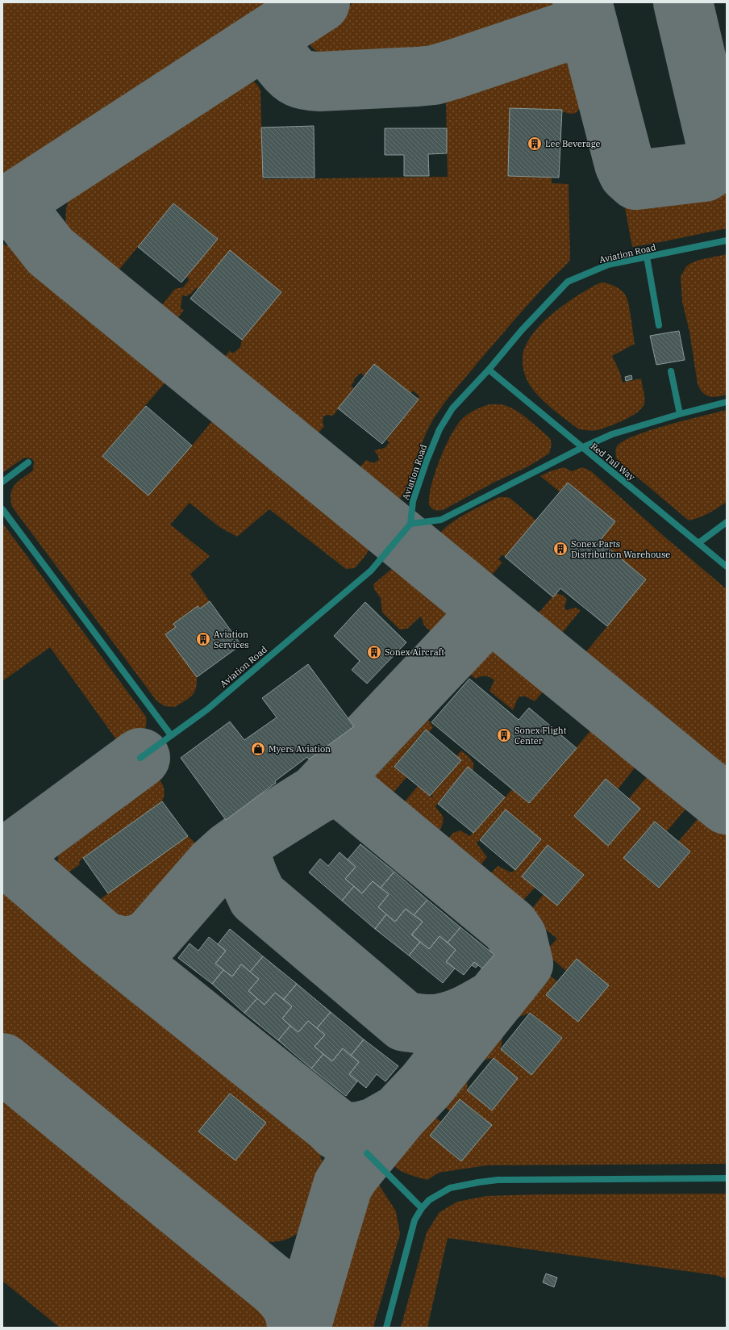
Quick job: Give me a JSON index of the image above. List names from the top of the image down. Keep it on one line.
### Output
{"streets":{"lane":["Aviation Road","Red Tail Way"]},"crossings":[["Aviation Road","Red Tail Way"]],"places":{"building":["Lee Beverage","Sonex Parts Distribution Warehouse","Aviation Services","Sonex Aircraft","Sonex Flight Center"],"shop":["Myers Aviation"]}}
